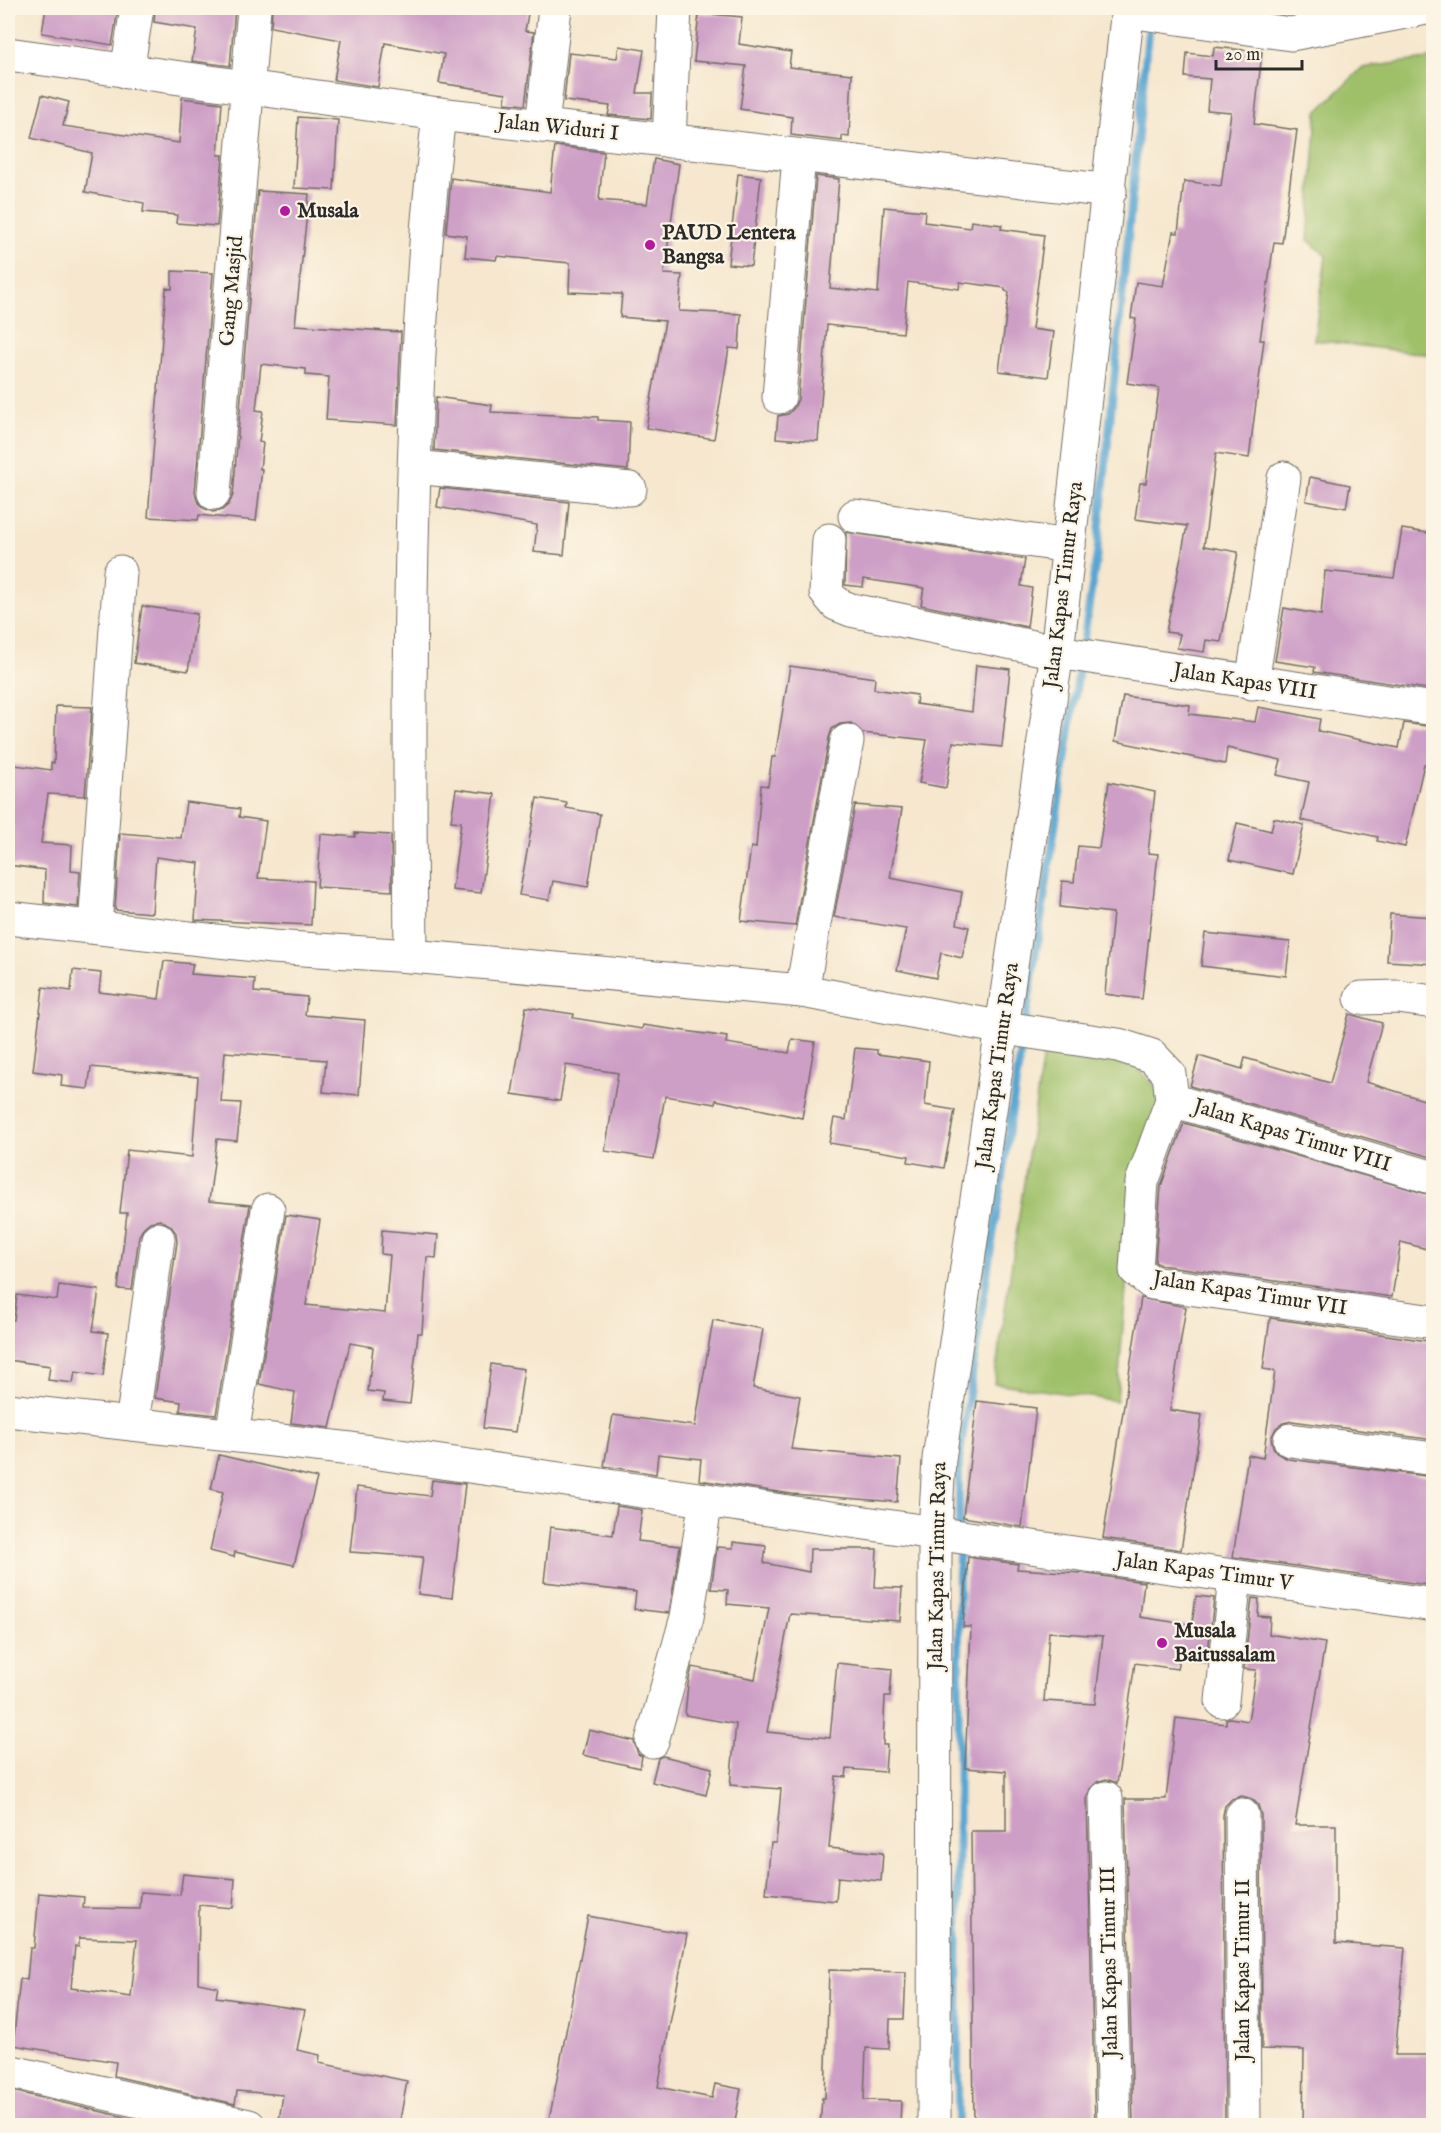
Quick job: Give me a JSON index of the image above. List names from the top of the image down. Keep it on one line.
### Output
{"streets":{"street":["Jalan Widuri I","Gang Masjid","Jalan Kapas Timur Raya","Jalan Kapas VIII","Jalan Kapas Timur VIII","Jalan Kapas Timur VII","Jalan Kapas Timur V","Jalan Kapas Timur III","Jalan Kapas Timur II"]},"crossings":[["Jalan Widuri I","Gang Masjid"],["Jalan Widuri I","Jalan Kapas Timur Raya"],["Jalan Kapas Timur Raya","Jalan Kapas VIII"],["Jalan Kapas Timur Raya","Jalan Kapas Timur VIII"],["Jalan Kapas Timur Raya","Jalan Kapas Timur V"],["Jalan Kapas Timur VIII","Jalan Kapas Timur VII"]],"places":["Musala","PAUD Lentera Bangsa","Musala Baitussalam"],"scale_bar":"20 m"}
